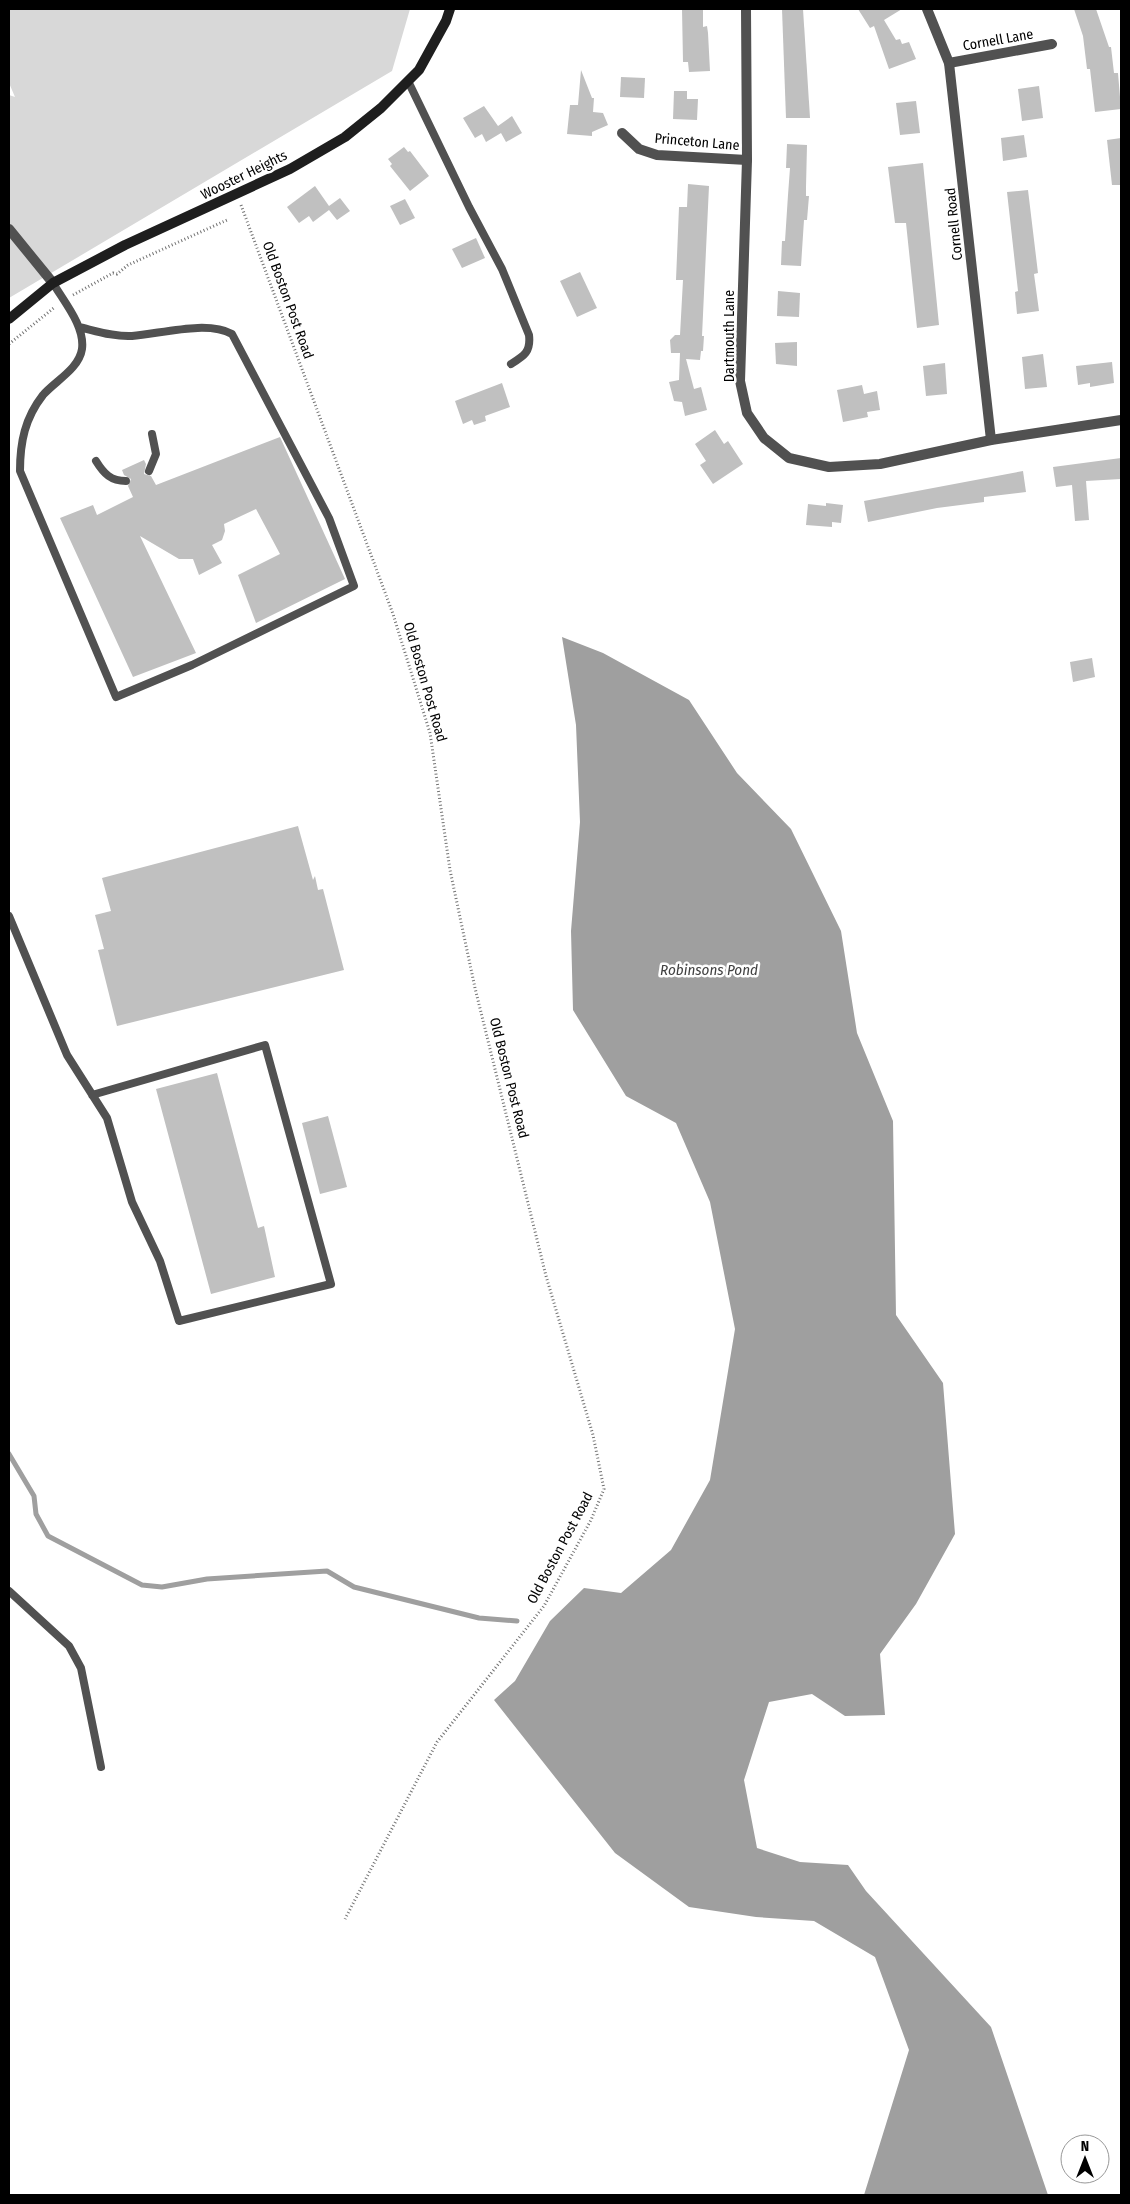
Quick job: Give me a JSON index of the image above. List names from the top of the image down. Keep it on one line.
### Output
{"streets":{"main road":["Wooster Heights"],"street":["Cornell Lane","Princeton Lane","Cornell Road","Dartmouth Lane"],"path":["Old Boston Post Road"]},"crossings":[["Cornell Lane","Cornell Road"],["Princeton Lane","Dartmouth Lane"],["Wooster Heights","Old Boston Post Road"],["Cornell Road","Dartmouth Lane"]],"water":["Robinsons Pond"],"north":"top"}
